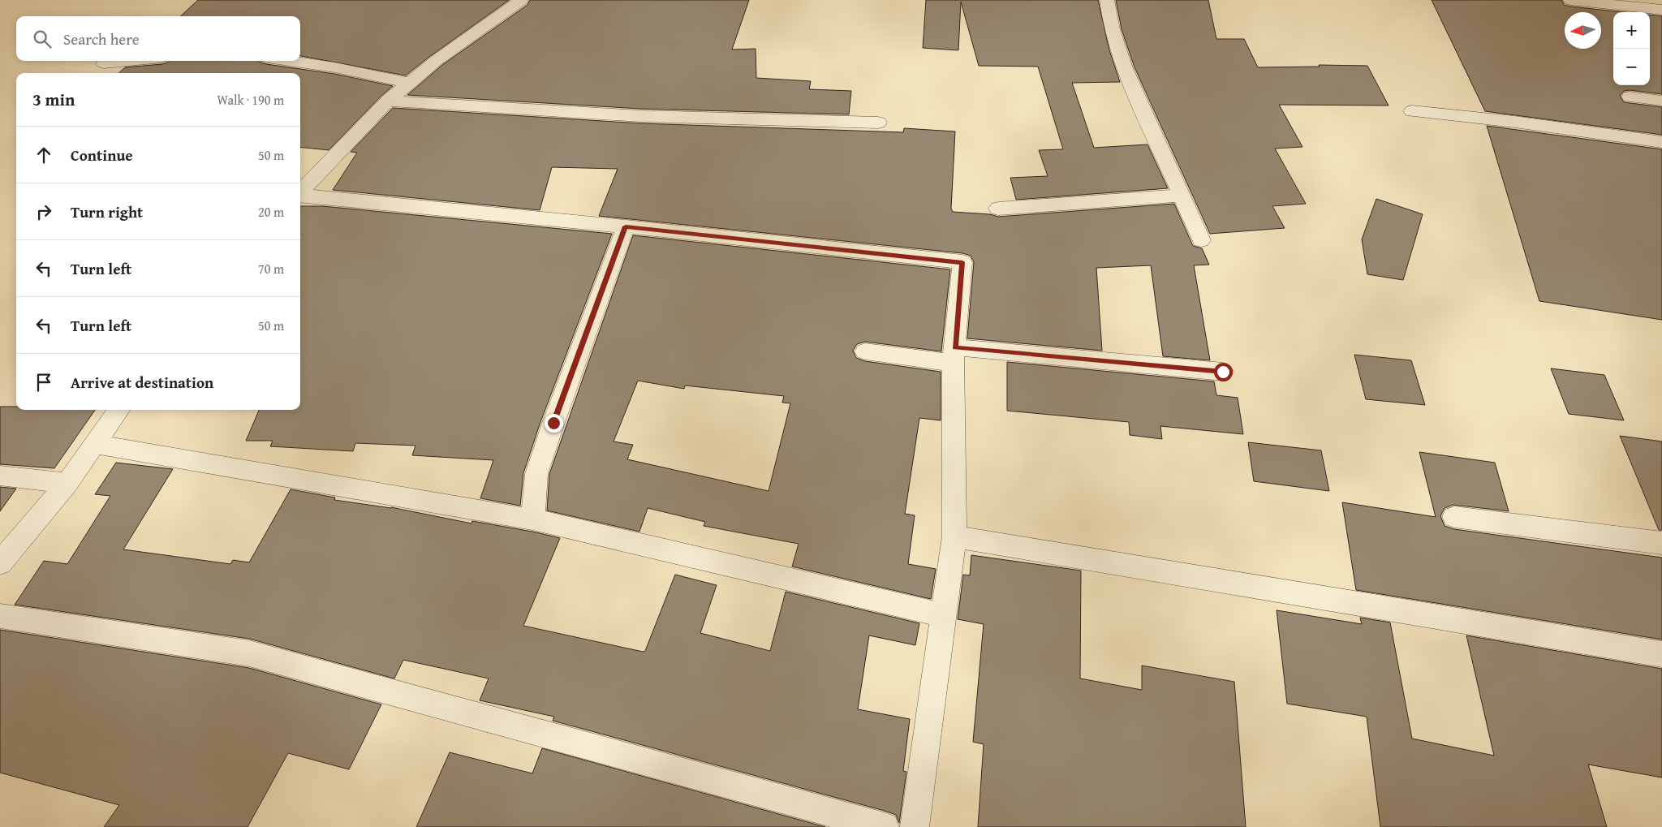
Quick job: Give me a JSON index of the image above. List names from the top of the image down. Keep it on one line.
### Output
{"north":"left","page":{"map_buttons":["+","−"],"search":"Search here","heading":["3 min","Walk · 190 m"],"list":[["Continue","50 m"],["Turn right","20 m"],["Turn left","70 m"],["Turn left","50 m"],"Arrive at destination"]}}
